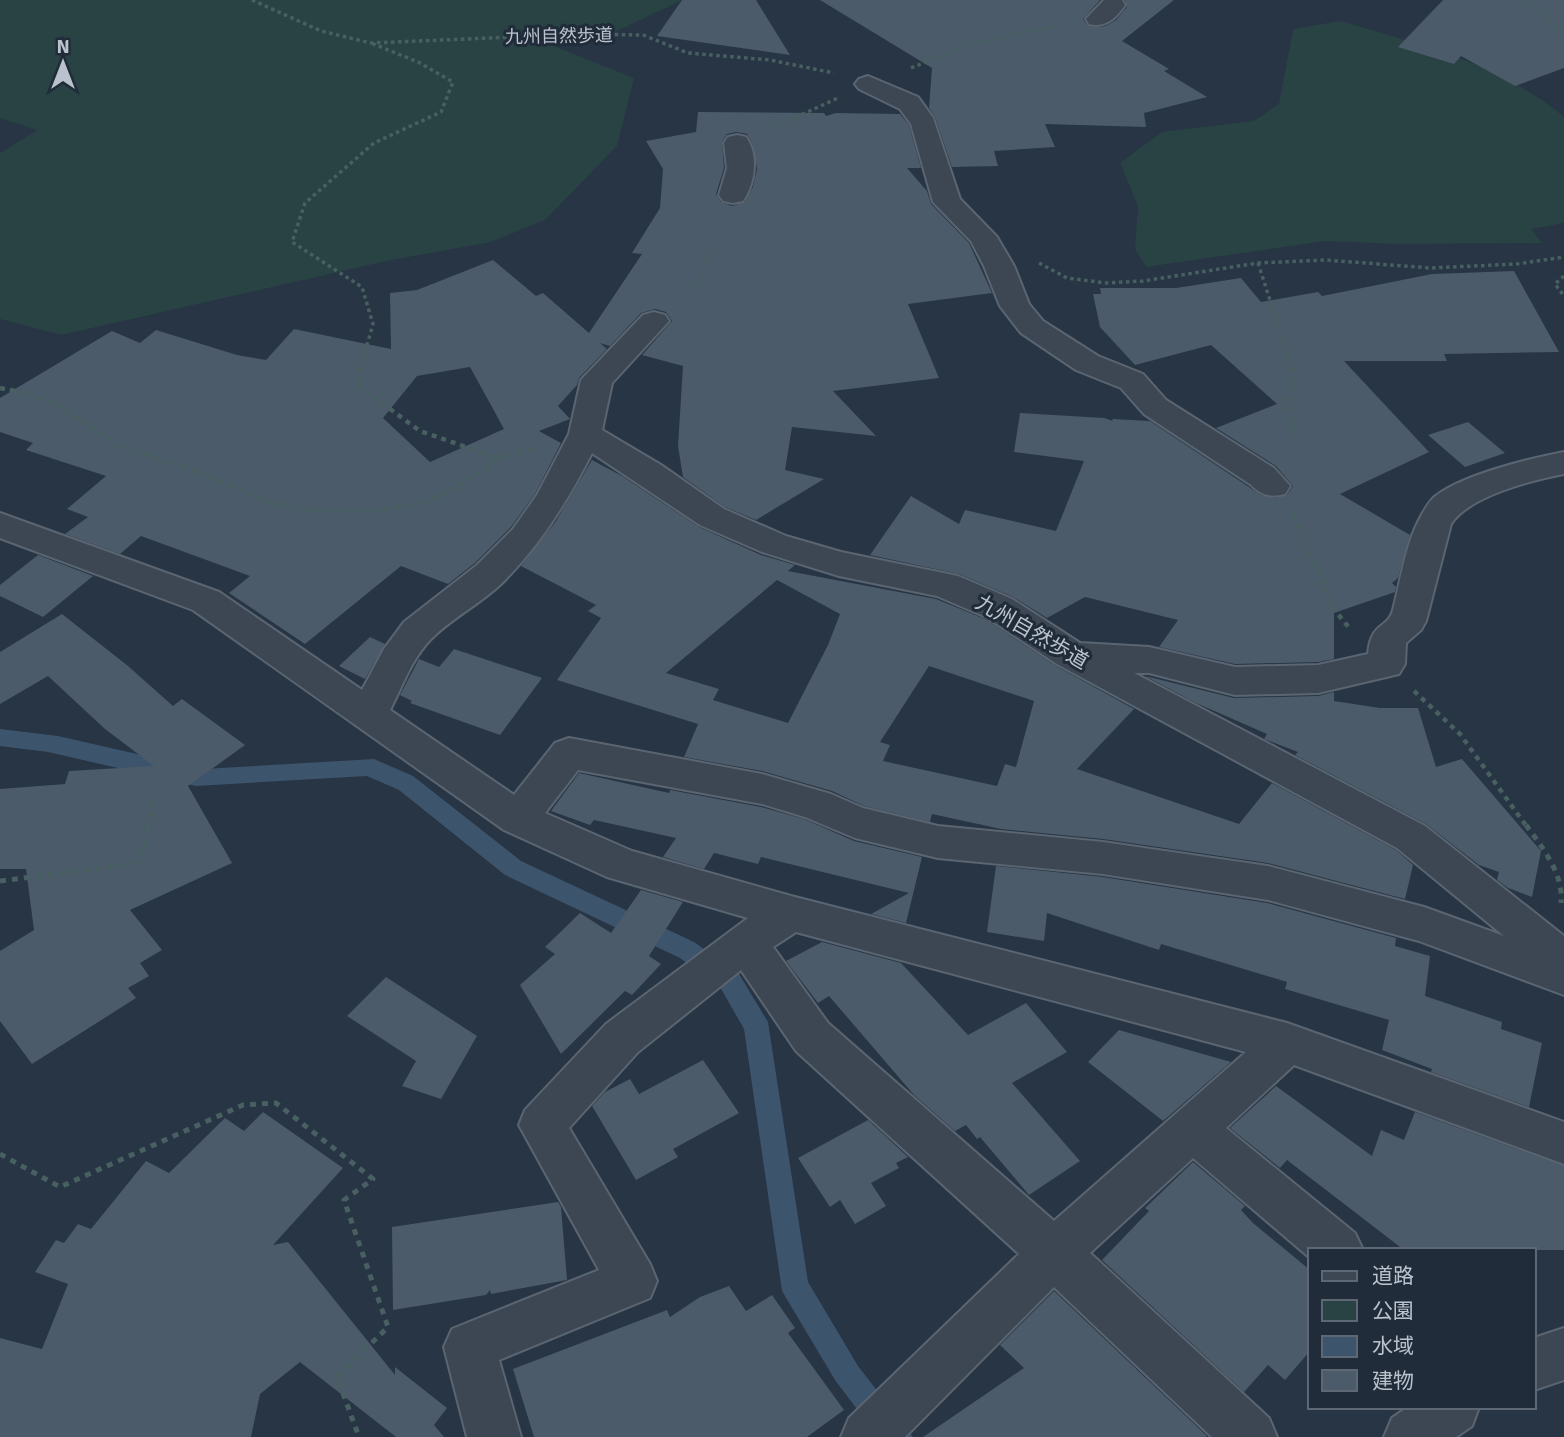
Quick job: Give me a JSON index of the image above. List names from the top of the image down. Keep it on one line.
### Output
{"streets":{"street":["九州自然歩道"]},"legend":["道路","公園","水域","建物"],"north":"top"}
